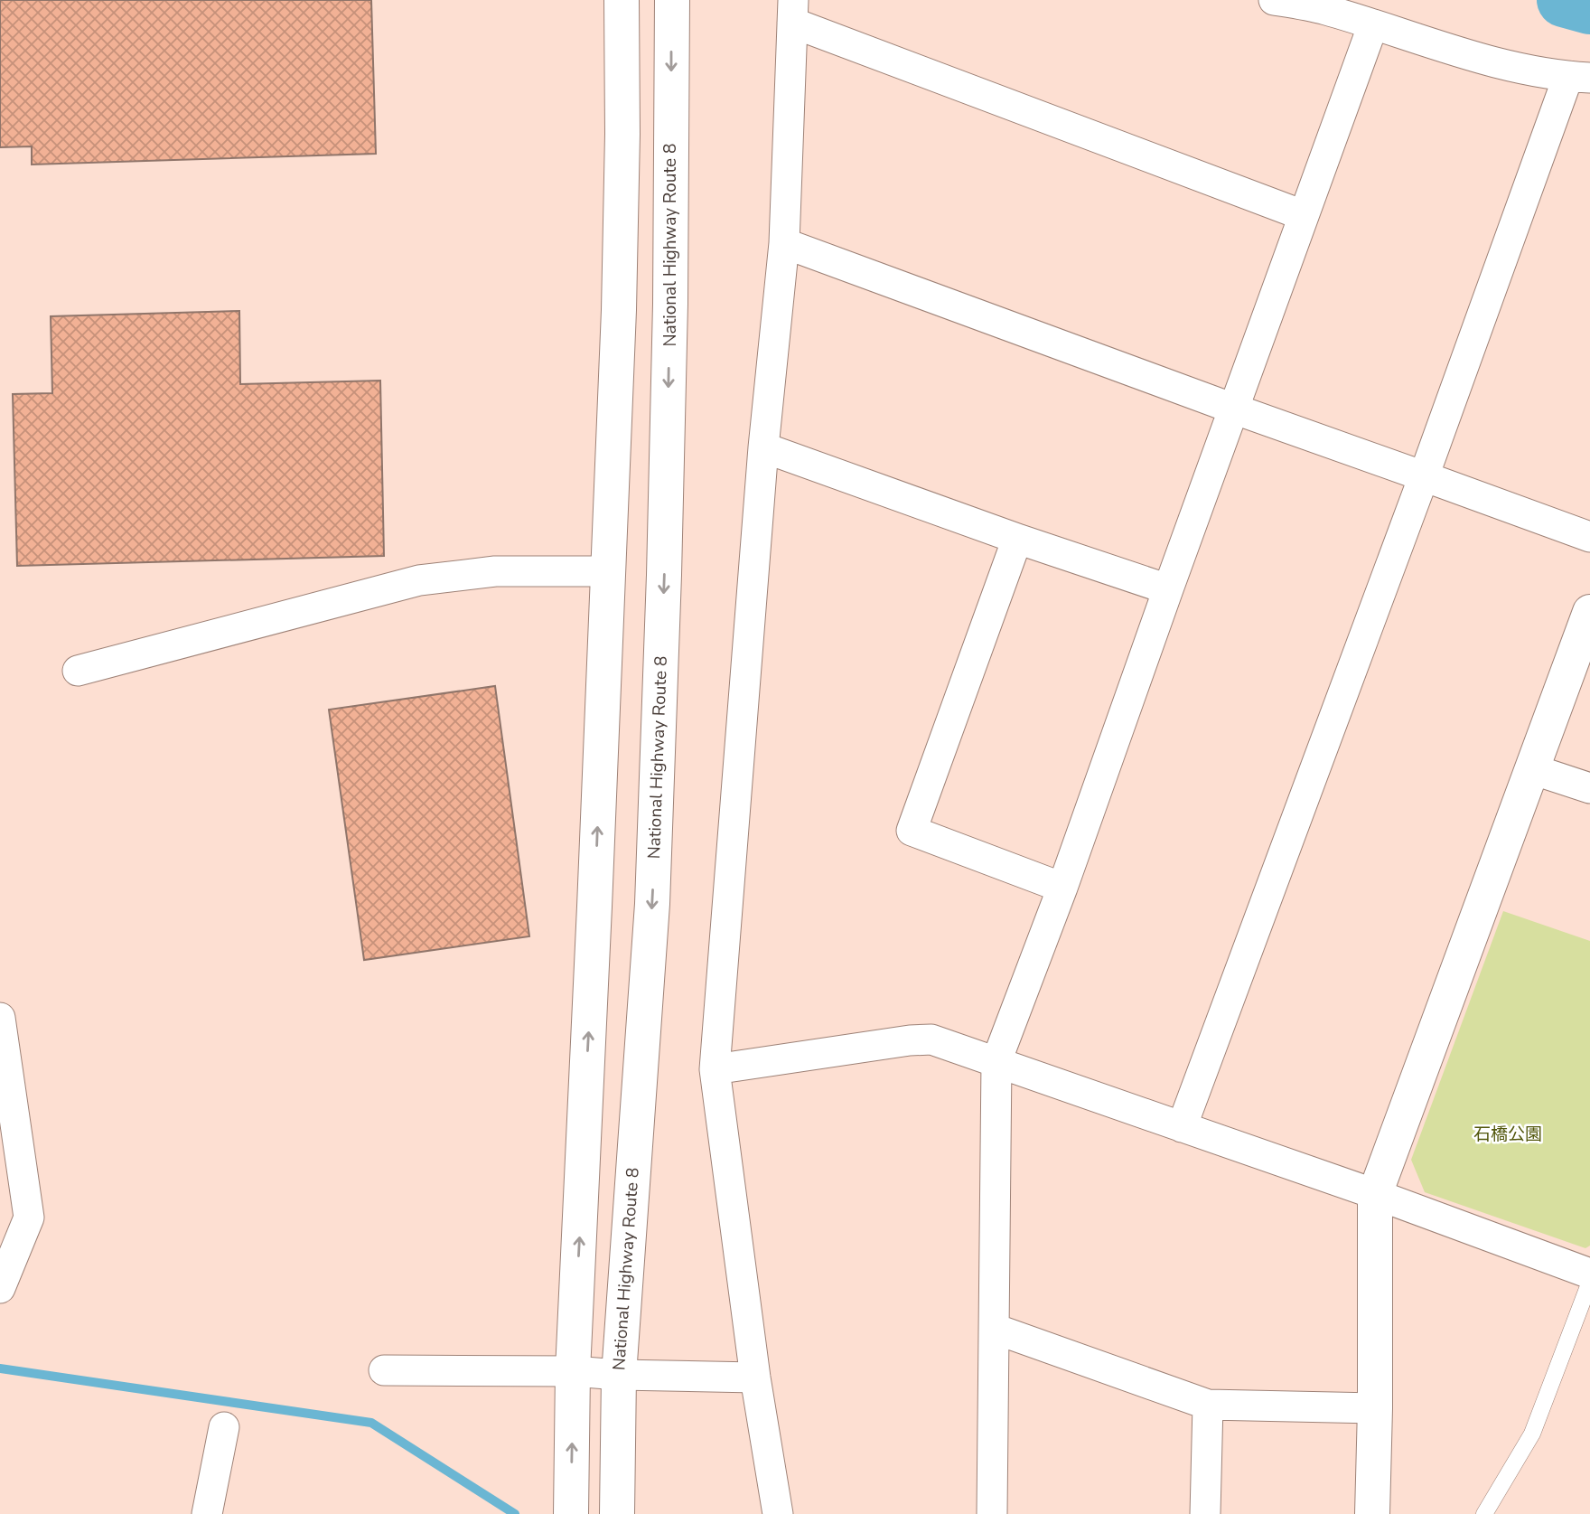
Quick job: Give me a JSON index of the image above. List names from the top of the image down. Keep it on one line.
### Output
{"streets":{"main road":["National Highway Route 8"]},"parks":["石橋公園"]}
